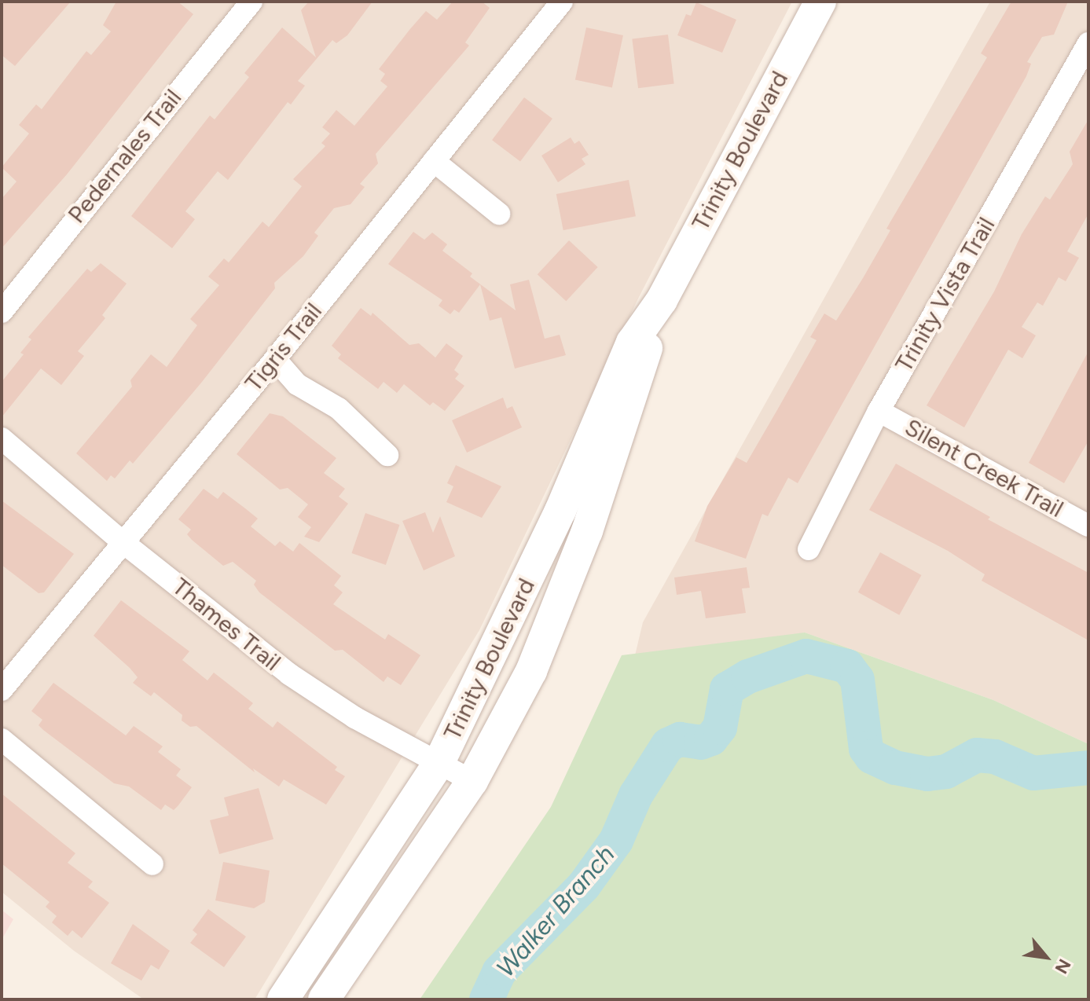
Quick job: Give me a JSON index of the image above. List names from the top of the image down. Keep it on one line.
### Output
{"streets":{"main road":["Trinity Boulevard"],"street":["Pedernales Trail","Trinity Vista Trail","Tigris Trail","Silent Creek Trail","Thames Trail"]},"crossings":[["Trinity Boulevard","Thames Trail"],["Trinity Vista Trail","Silent Creek Trail"],["Tigris Trail","Thames Trail"]],"water":["Walker Branch"],"north":"bottom right"}
